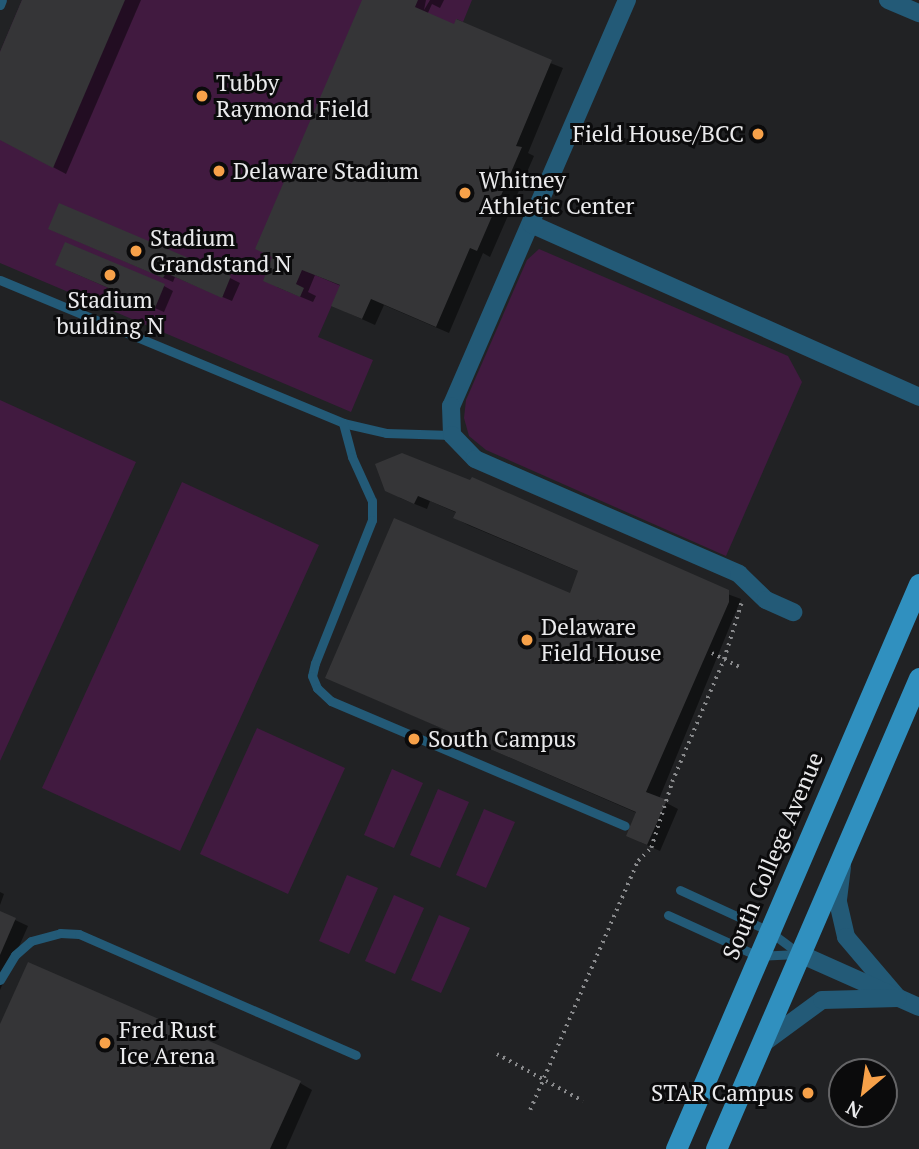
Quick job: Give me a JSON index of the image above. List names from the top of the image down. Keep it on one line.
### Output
{"streets":{"main road":["South College Avenue"]},"places":["Tubby Raymond Field","Field House/BCC","Delaware Stadium","Whitney Athletic Center","Stadium Grandstand N","Stadium building N","Delaware Field House","South Campus","Fred Rust Ice Arena","STAR Campus"],"north":"bottom left"}
